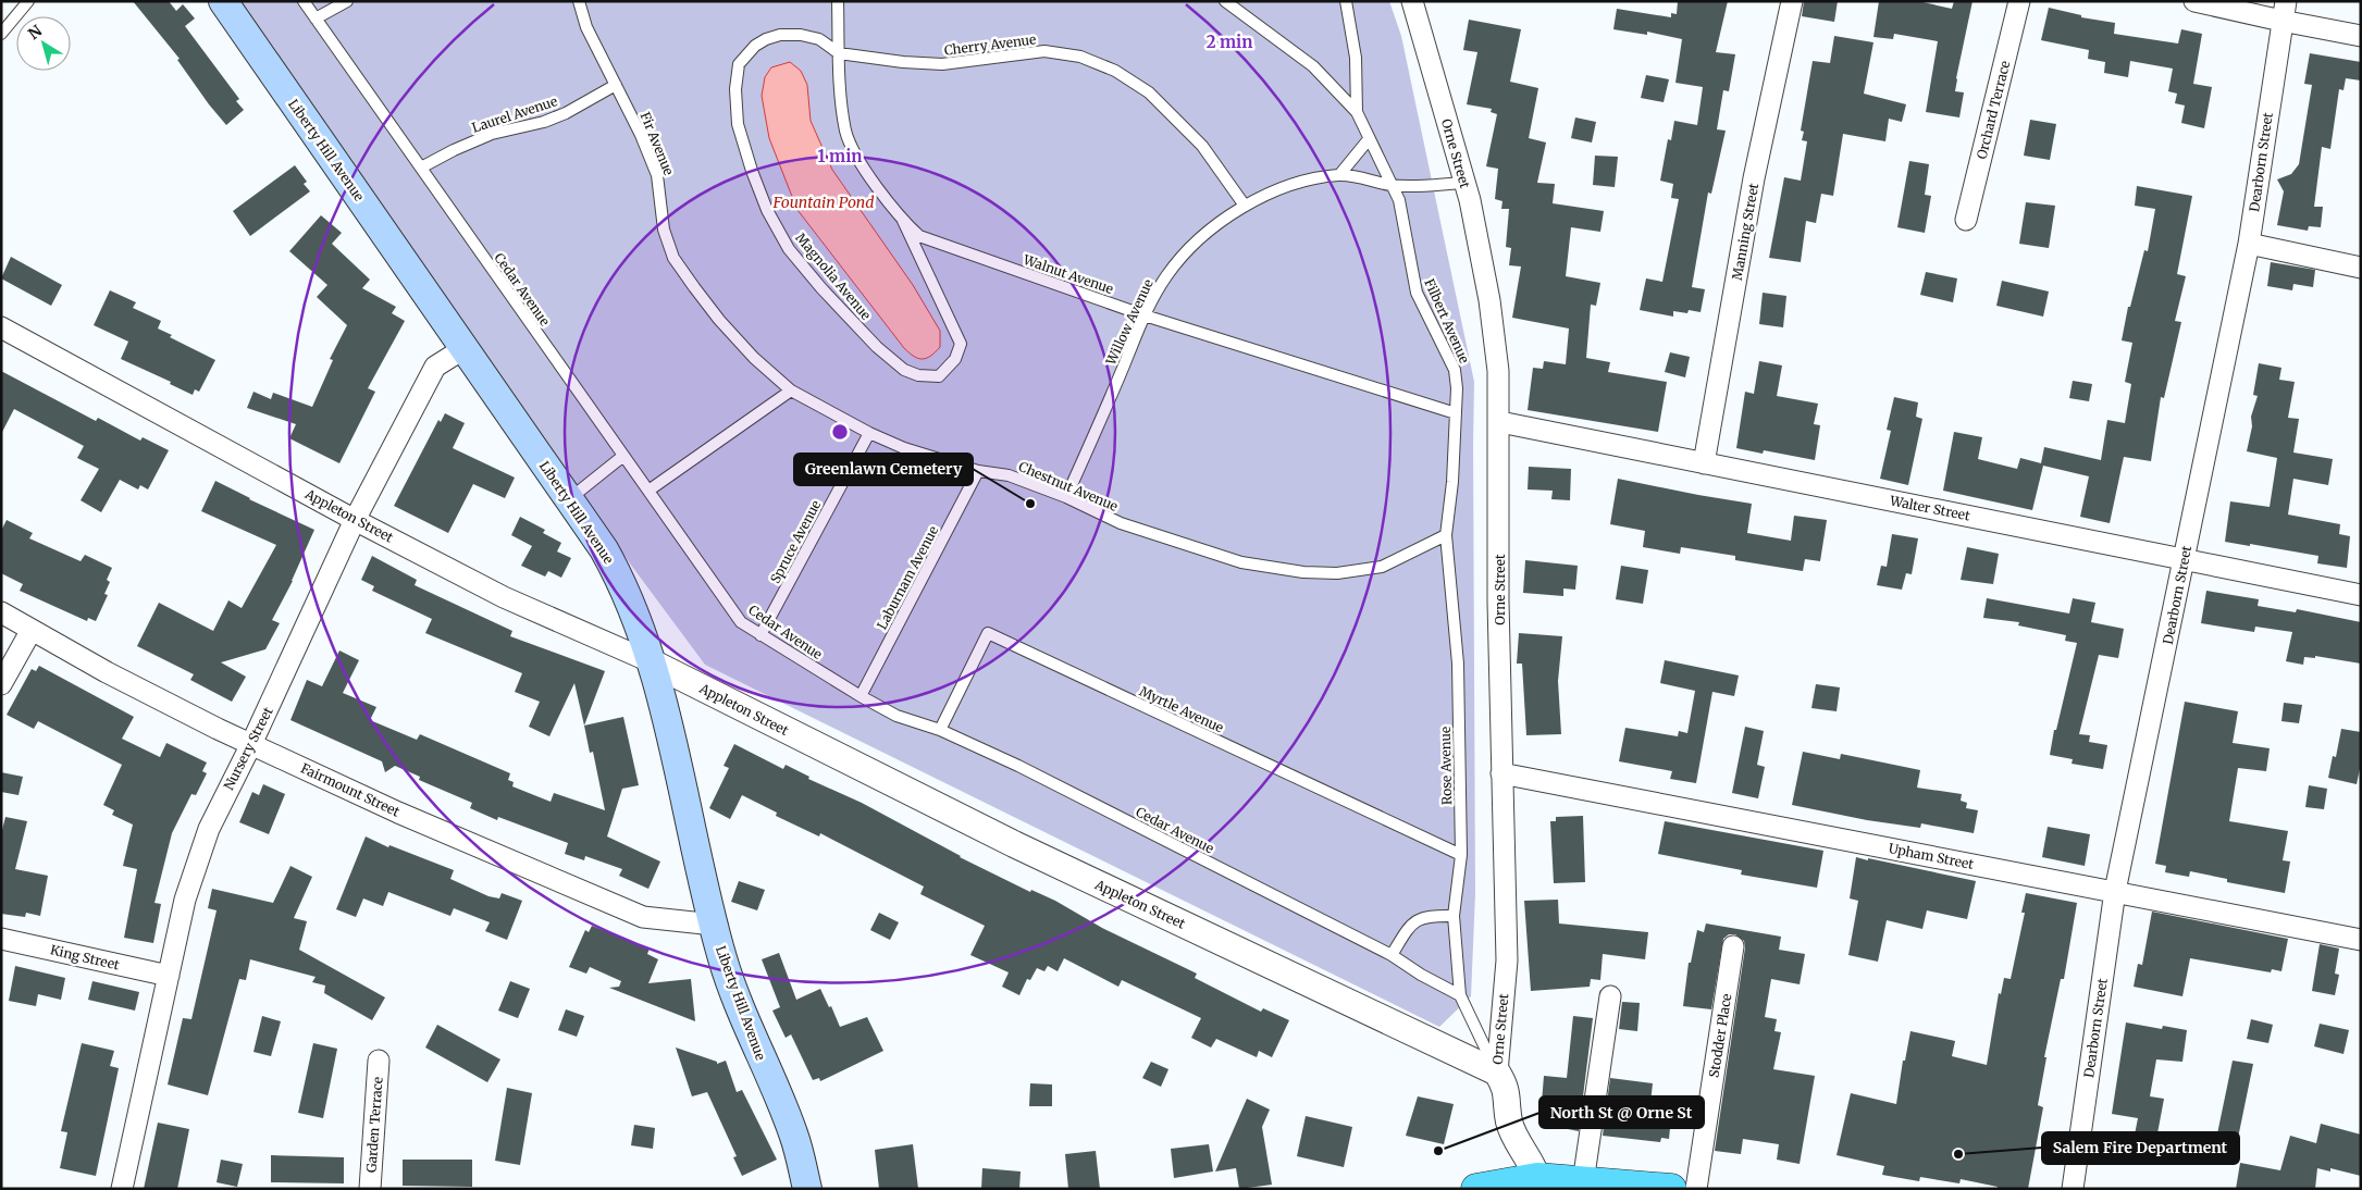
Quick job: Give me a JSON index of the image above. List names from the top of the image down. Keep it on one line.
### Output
{"streets":{"main road":["Liberty Hill Avenue"],"street":["Orchard Terrace","Orne Street","Dearborn Street","Manning Street","Walter Street","Appleton Street","Nursery Street","Fairmount Street","Upham Street","King Street","Stodder Place","Garden Terrace"],"lane":["Cherry Avenue","Laurel Avenue","Fir Avenue","Walnut Avenue","Magnolia Avenue","Cedar Avenue","Filbert Avenue","Willow Avenue","Chestnut Avenue","Spruce Avenue","Laburnam Avenue","Myrtle Avenue","Rose Avenue"]},"crossings":[["Cherry Avenue","Walnut Avenue"],["Cherry Avenue","Magnolia Avenue"],["Cherry Avenue","Willow Avenue"],["Laurel Avenue","Fir Avenue"],["Laurel Avenue","Cedar Avenue"],["Fir Avenue","Chestnut Avenue"],["Liberty Hill Avenue","Appleton Street"],["Liberty Hill Avenue","Nursery Street"],["Liberty Hill Avenue","Fairmount Street"],["Orne Street","Willow Avenue"],["Orne Street","Walter Street"],["Orne Street","Appleton Street"],["Orne Street","Upham Street"],["Dearborn Street","Walter Street"],["Dearborn Street","Upham Street"],["Manning Street","Walter Street"],["Walnut Avenue","Magnolia Avenue"],["Walnut Avenue","Filbert Avenue"],["Walnut Avenue","Willow Avenue"],["Cedar Avenue","Spruce Avenue"],["Cedar Avenue","Laburnam Avenue"],["Cedar Avenue","Myrtle Avenue"],["Cedar Avenue","Rose Avenue"],["Filbert Avenue","Willow Avenue"],["Filbert Avenue","Chestnut Avenue"],["Filbert Avenue","Rose Avenue"],["Willow Avenue","Chestnut Avenue"],["Chestnut Avenue","Spruce Avenue"],["Chestnut Avenue","Laburnam Avenue"],["Chestnut Avenue","Rose Avenue"],["Appleton Street","Nursery Street"],["Myrtle Avenue","Rose Avenue"],["Nursery Street","Fairmount Street"],["Nursery Street","King Street"]],"water":["Fountain Pond"],"places":["Greenlawn Cemetery","North St @ Orne St","Salem Fire Department"],"north":"top left","rings":["2 min","1 min"]}
